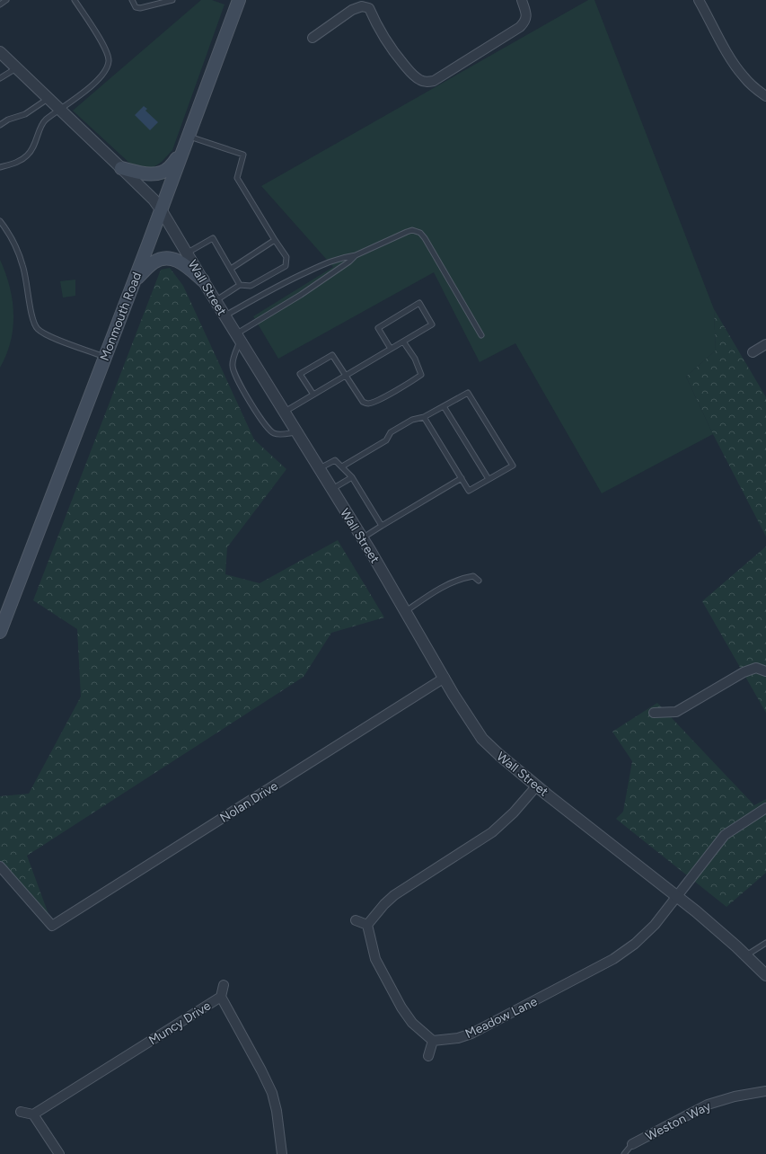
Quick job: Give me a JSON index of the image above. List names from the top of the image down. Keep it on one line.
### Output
{"streets":{"main road":["Monmouth Road"],"street":["Wall Street","Nolan Drive","Meadow Lane","Muncy Drive","Weston Way"]},"crossings":[["Wall Street","Monmouth Road"],["Wall Street","Nolan Drive"],["Wall Street","Meadow Lane"]]}
